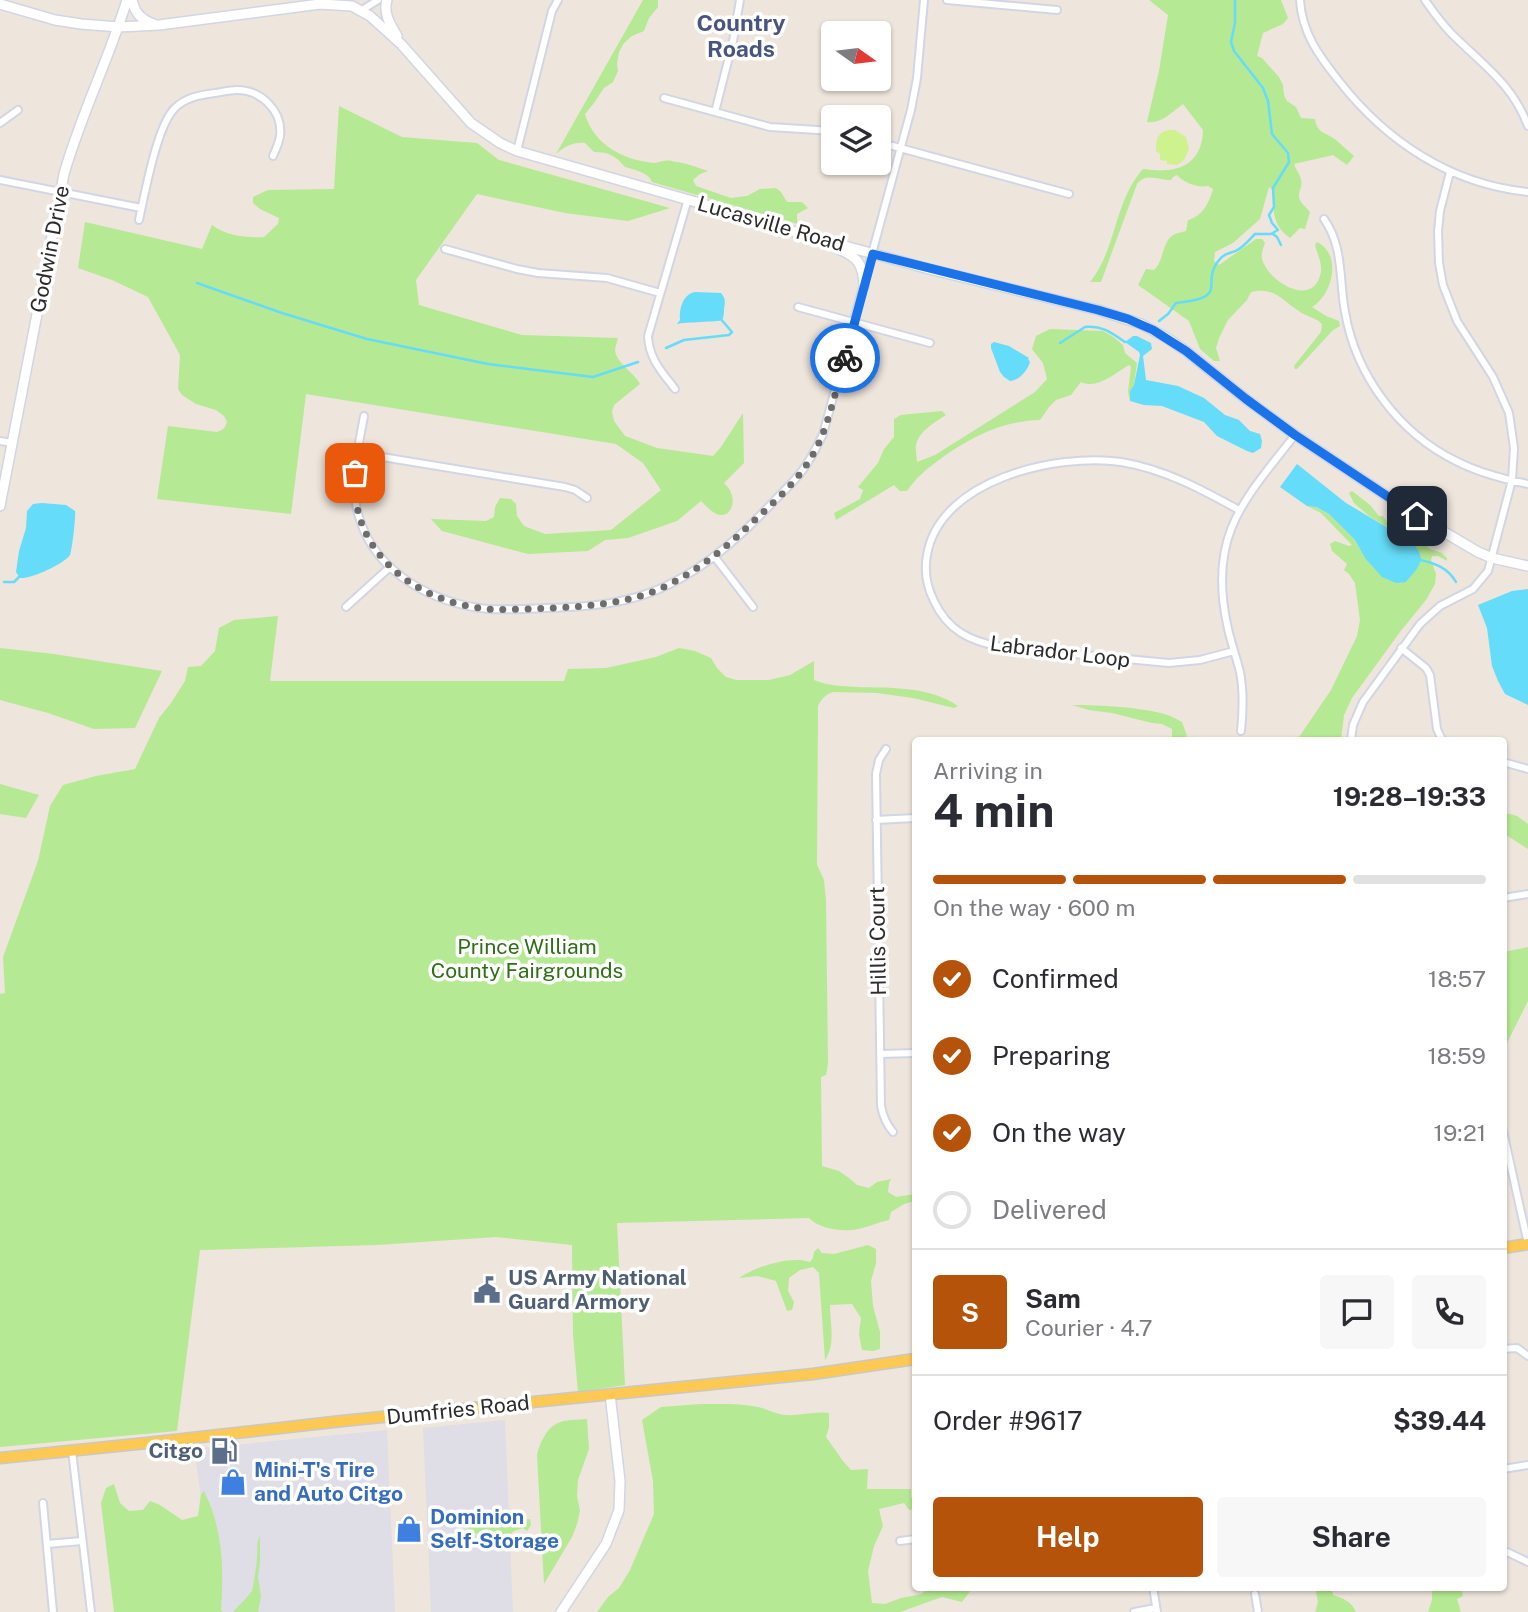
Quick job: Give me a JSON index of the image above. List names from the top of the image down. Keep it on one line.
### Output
{"streets":{"main road":["Dumfries Road"],"street":["Lucasville Road","Godwin Drive","Labrador Loop","Hillis Court"]},"crossings":[["Lucasville Road","Godwin Drive"]],"districts":["Country Roads"],"parks":["Prince William County Fairgrounds"],"places":{"public building":["US Army National Guard Armory"],"fuel station":["Citgo"],"shop":["Mini-T's Tire and Auto Citgo","Dominion Self-Storage"]},"north":"right","page":{"heading":["4 min","Arriving in","19:28–19:33"],"panel":["Sam","Courier · 4.7","Order #9617","$39.44"],"bar":"On the way · 600 m","list":[["Confirmed","18:57"],["Preparing","18:59"],["On the way","19:21"],"Delivered"],"round":"S","buttons":["Help","Share"]}}
